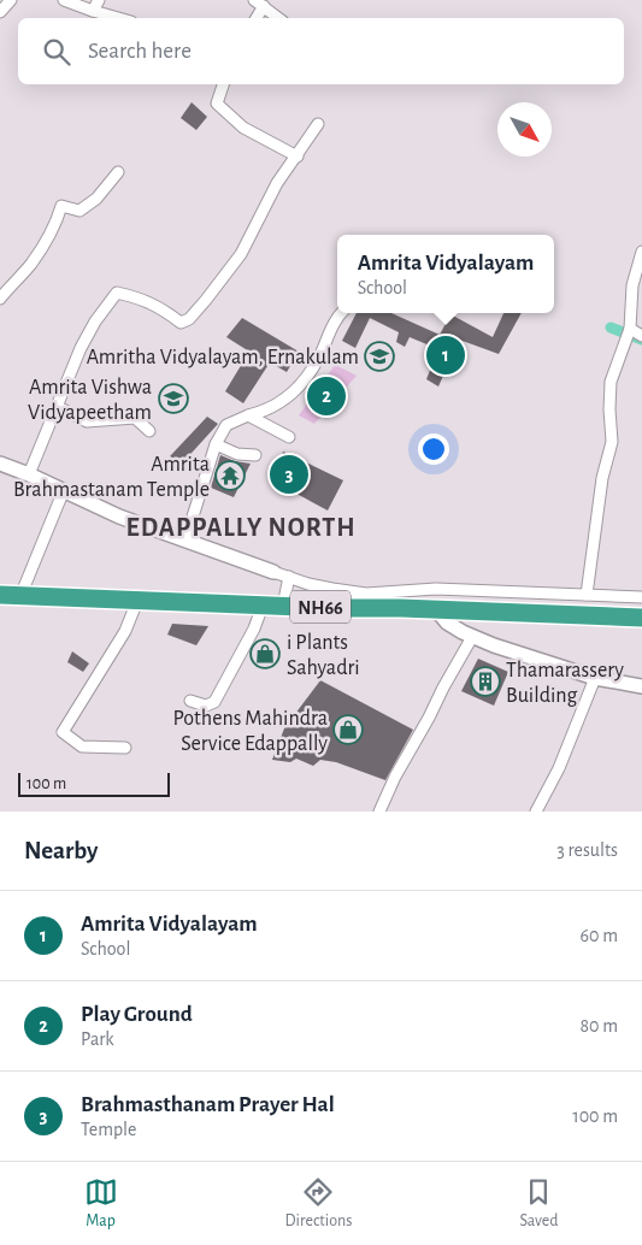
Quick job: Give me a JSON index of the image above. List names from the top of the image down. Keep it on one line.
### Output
{"streets":{"highway":["NH66"]},"districts":["EDAPPALLY NORTH"],"places":{"school or university":["Amritha Vidyalayam, Ernakulam","Amrita Vishwa Vidyapeetham"],"temple":["Amrita Brahmastanam Temple"],"shop":["i Plants Sahyadri","Pothens Mahindra Service Edappally"],"building":["Thamarassery Building"]},"scale_bar":"100 m","north":"bottom right","page":{"search":"Search here","popup":["Amrita Vidyalayam","School"],"pins":["1","2","3"],"scale":"100 m","heading":["Nearby","3 results"],"list":[{"mark":"1","name":"Amrita Vidyalayam","note":"School","value":"60 m"},{"mark":"2","name":"Play Ground","note":"Park","value":"80 m"},{"mark":"3","name":"Brahmasthanam Prayer Hal","note":"Temple","value":"100 m"}],"nav":["Map","Directions","Saved"]}}
